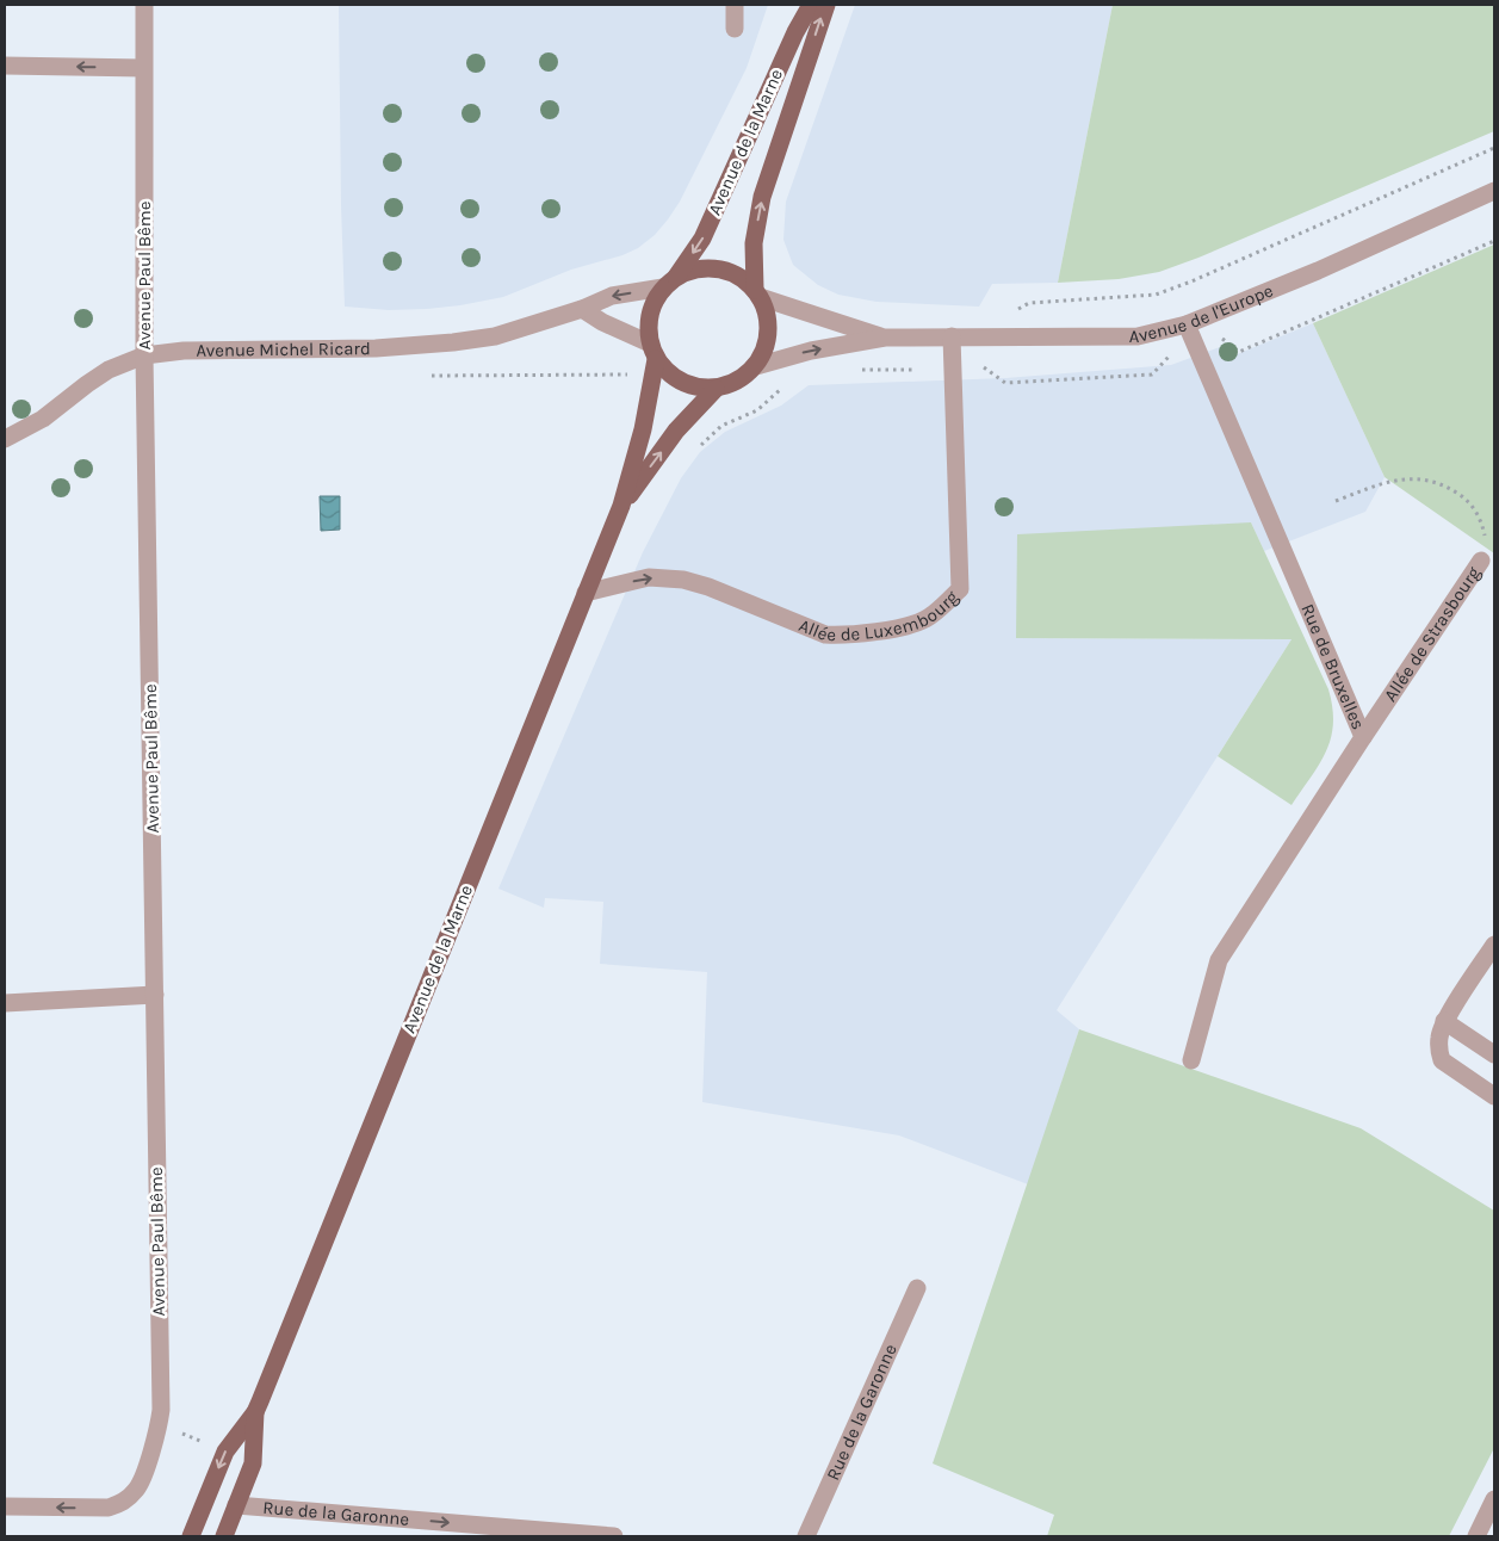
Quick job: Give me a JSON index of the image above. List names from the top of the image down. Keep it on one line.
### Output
{"streets":{"main road":["Avenue de la Marne"],"street":["Avenue Paul Bême","Avenue de l'Europe","Avenue Michel Ricard","Allée de Luxembourg","Allée de Strasbourg","Rue de Bruxelles","Rue de la Garonne"]},"crossings":[["Avenue de la Marne","Avenue de l'Europe"],["Avenue de la Marne","Avenue Michel Ricard"],["Avenue de la Marne","Allée de Luxembourg"],["Avenue de la Marne","Rue de la Garonne"],["Avenue Paul Bême","Avenue Michel Ricard"],["Avenue de l'Europe","Avenue Michel Ricard"],["Avenue de l'Europe","Allée de Luxembourg"],["Avenue de l'Europe","Rue de Bruxelles"],["Allée de Strasbourg","Rue de Bruxelles"]],"one_way":["Rue de la Garonne"]}
